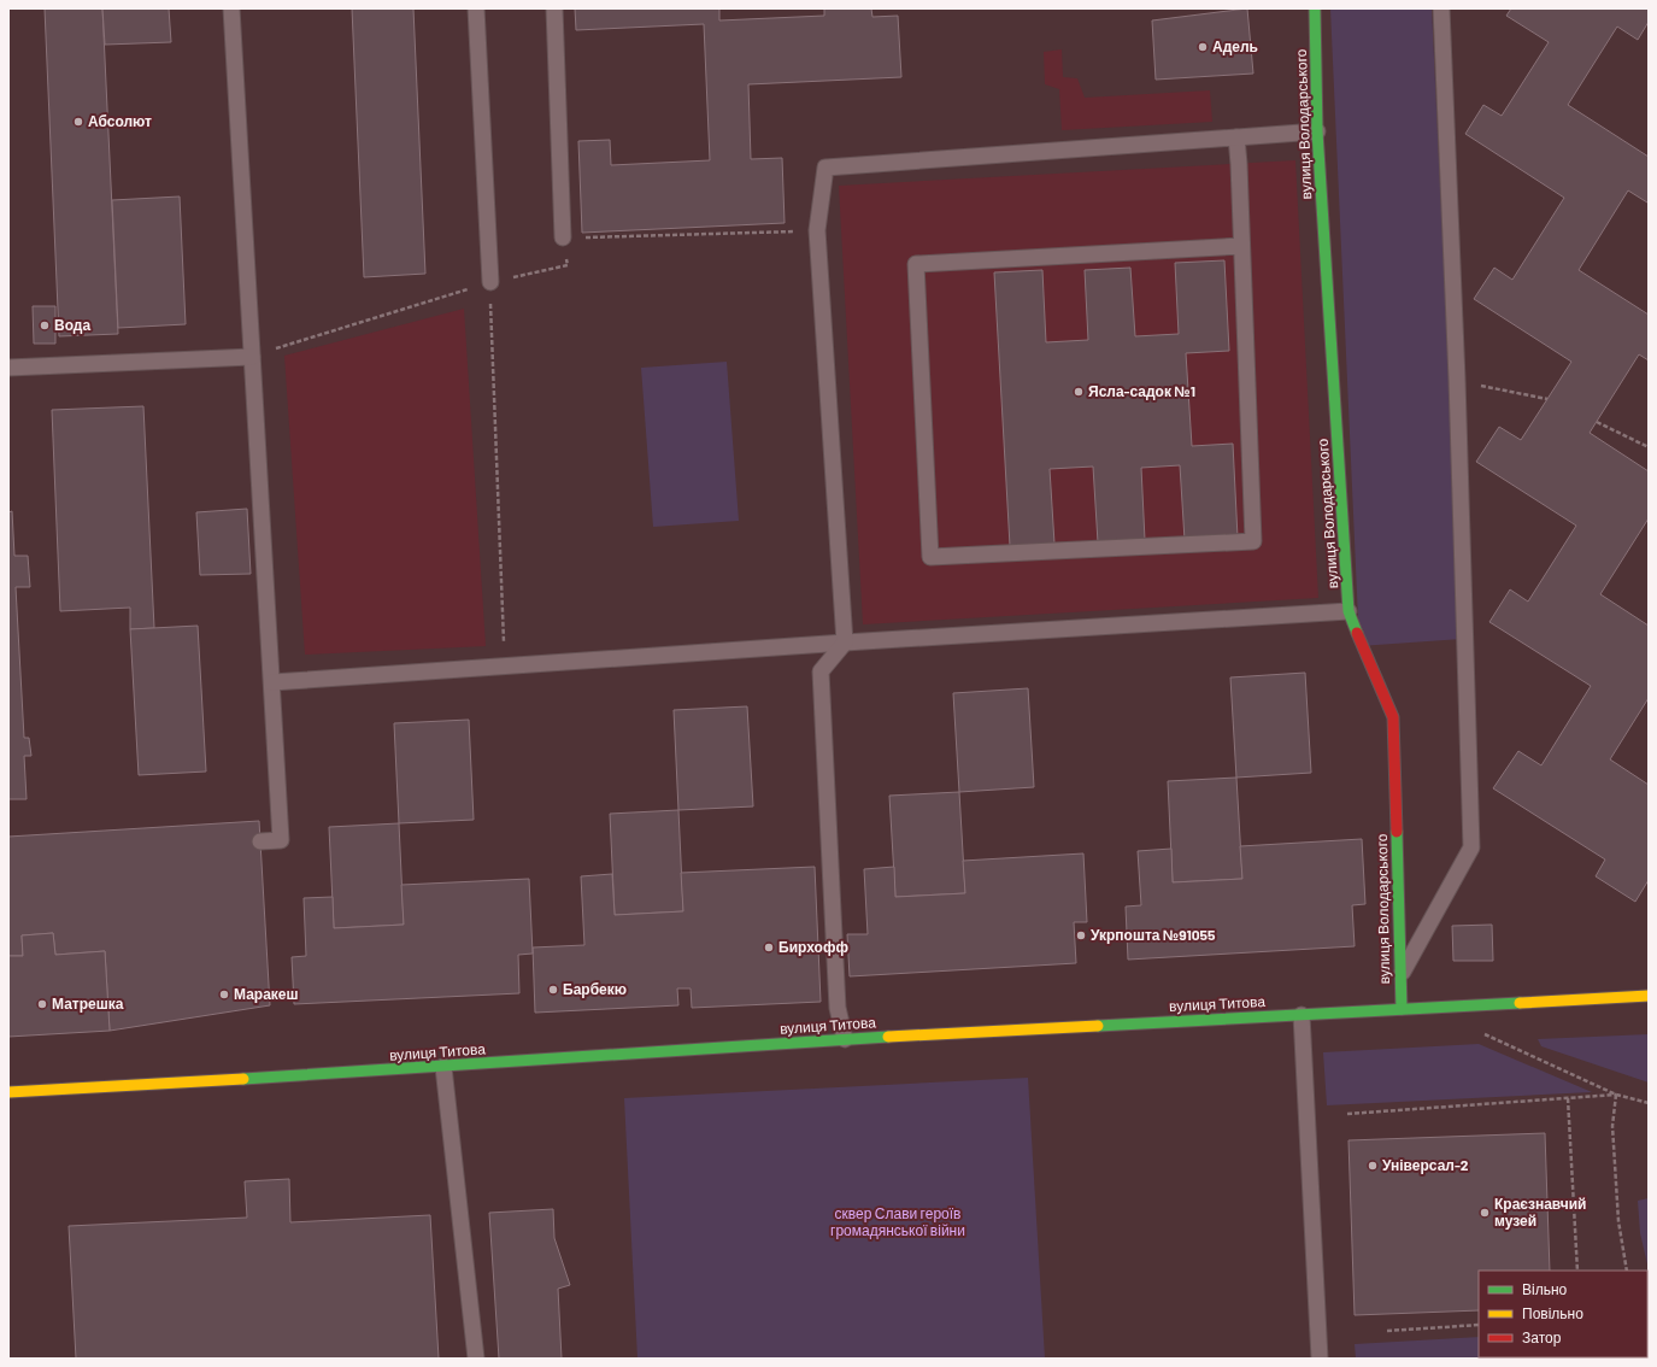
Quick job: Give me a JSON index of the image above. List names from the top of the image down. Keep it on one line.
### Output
{"streets":{"street":["вулиця Володарського","вулиця Титова"]},"crossings":[["вулиця Володарського","вулиця Титова"]],"parks":["сквер Слави героїв громадянської війни"],"places":["Адель","Абсолют","Вода","Ясла-садок №1","Укрпошта №91055","Бирхофф","Барбекю","Маракеш","Матрешка","Універсал-2","Краєзнавчий музей"],"legend":["Вільно","Повільно","Затор"]}
